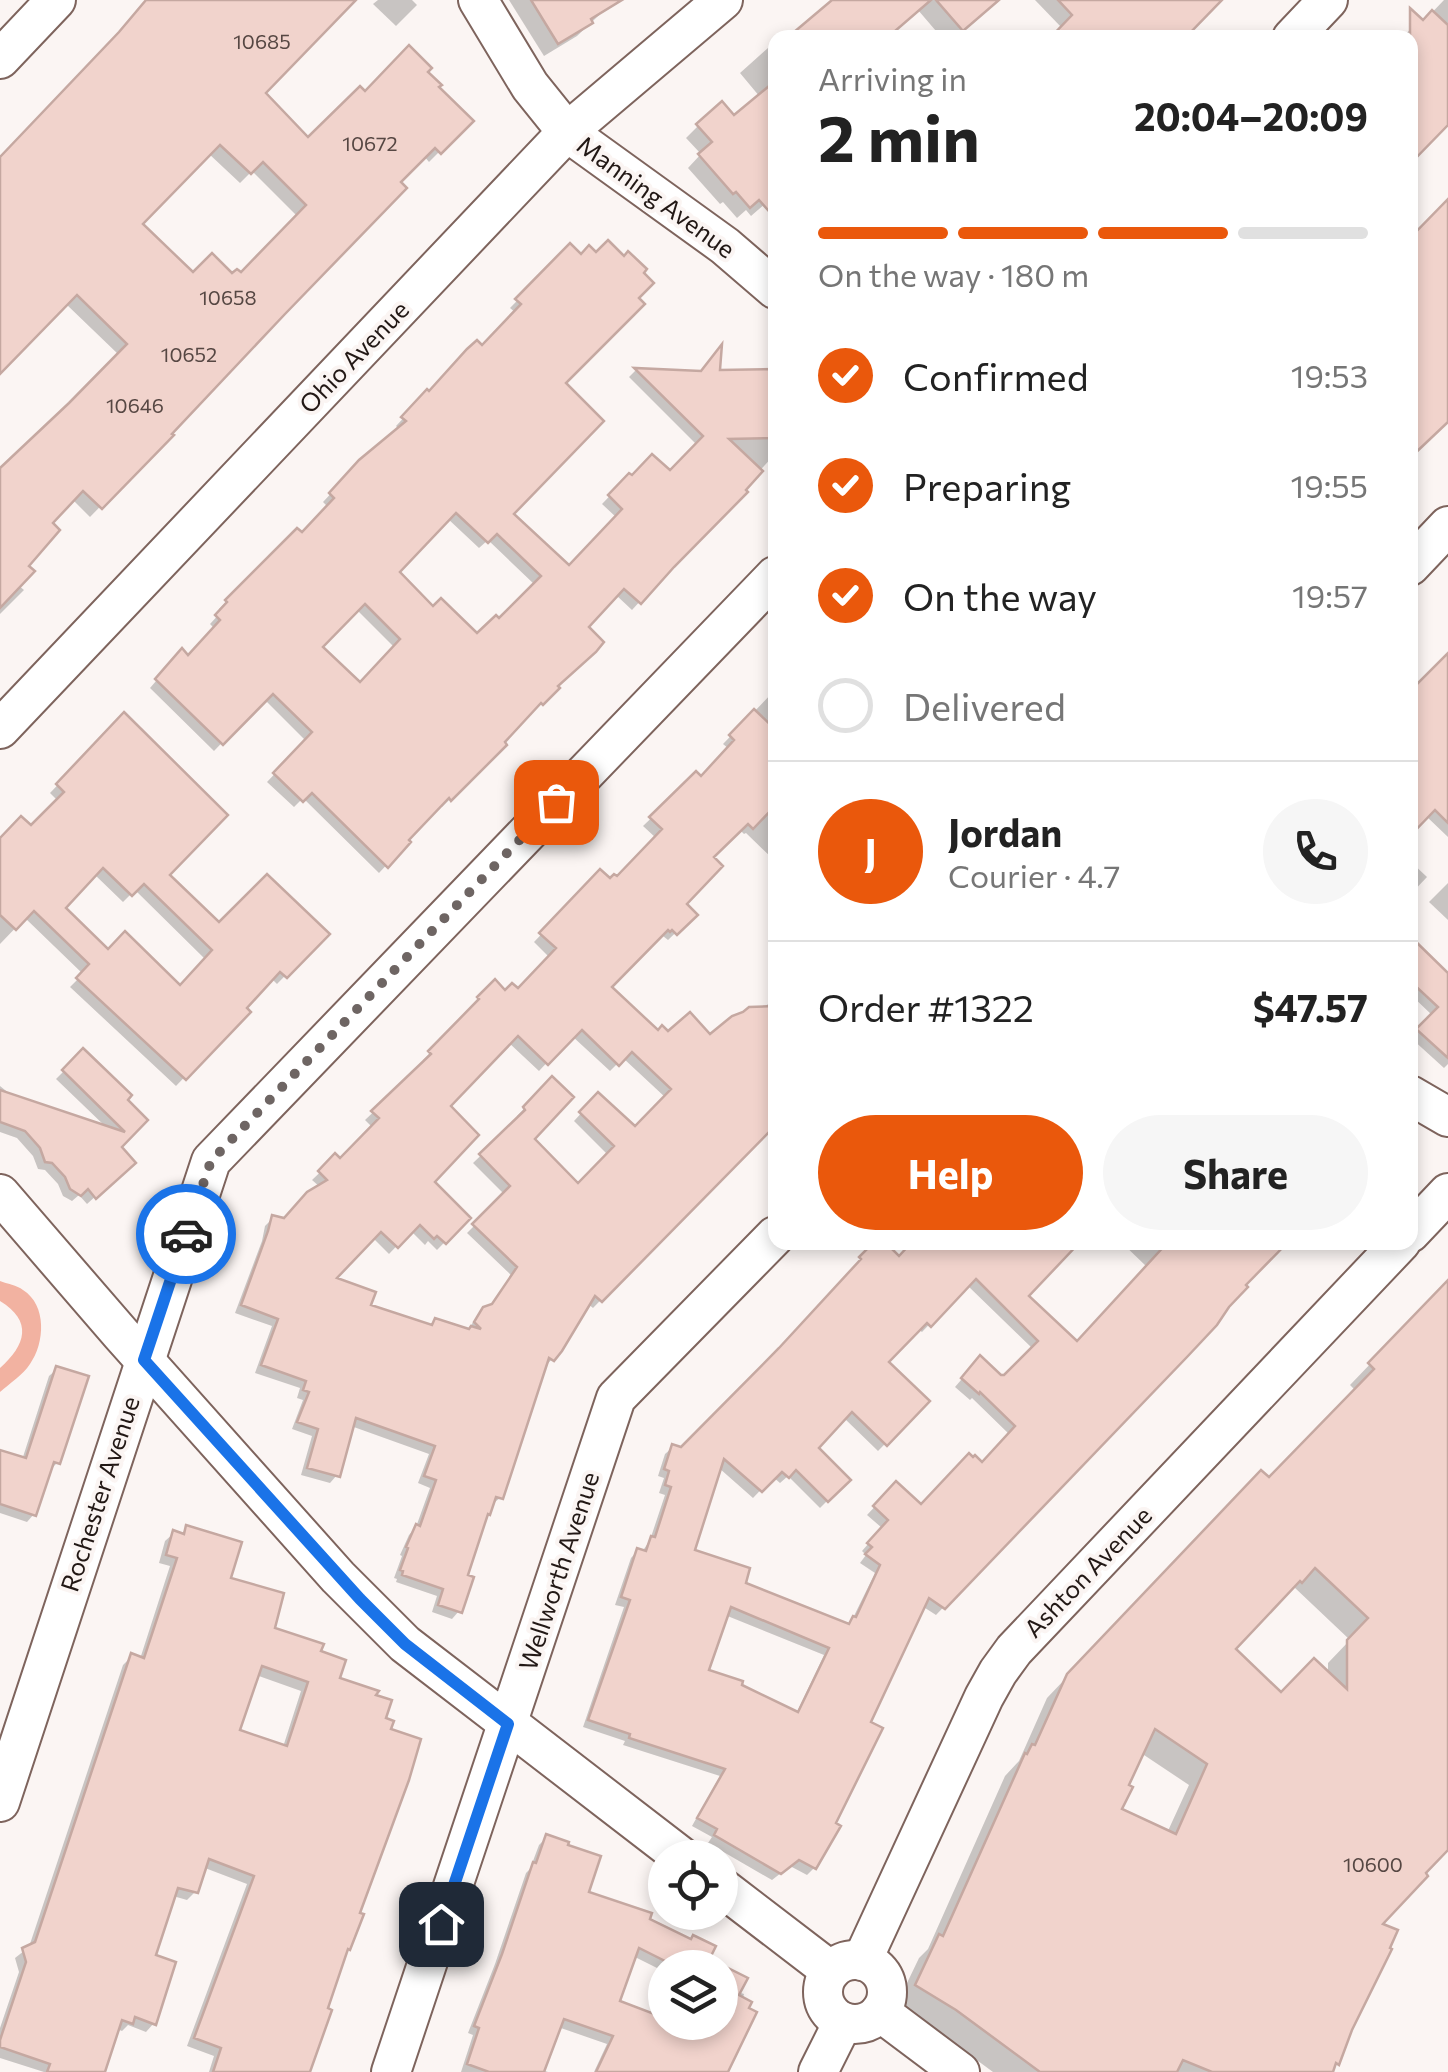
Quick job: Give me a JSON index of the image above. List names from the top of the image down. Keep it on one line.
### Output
{"streets":{"street":["Manning Avenue","Ohio Avenue","Rochester Avenue","Wellworth Avenue","Ashton Avenue"]},"crossings":[["Manning Avenue","Ohio Avenue"]],"house_numbers":["10685","10672","10658","10652","10646","10600"],"page":{"heading":["2 min","Arriving in","20:04–20:09"],"panel":["Jordan","Courier · 4.7","Order #1322","$47.57"],"bar":"On the way · 180 m","list":[["Confirmed","19:53"],["Preparing","19:55"],["On the way","19:57"],"Delivered"],"round":"J","buttons":["Help","Share"]}}
